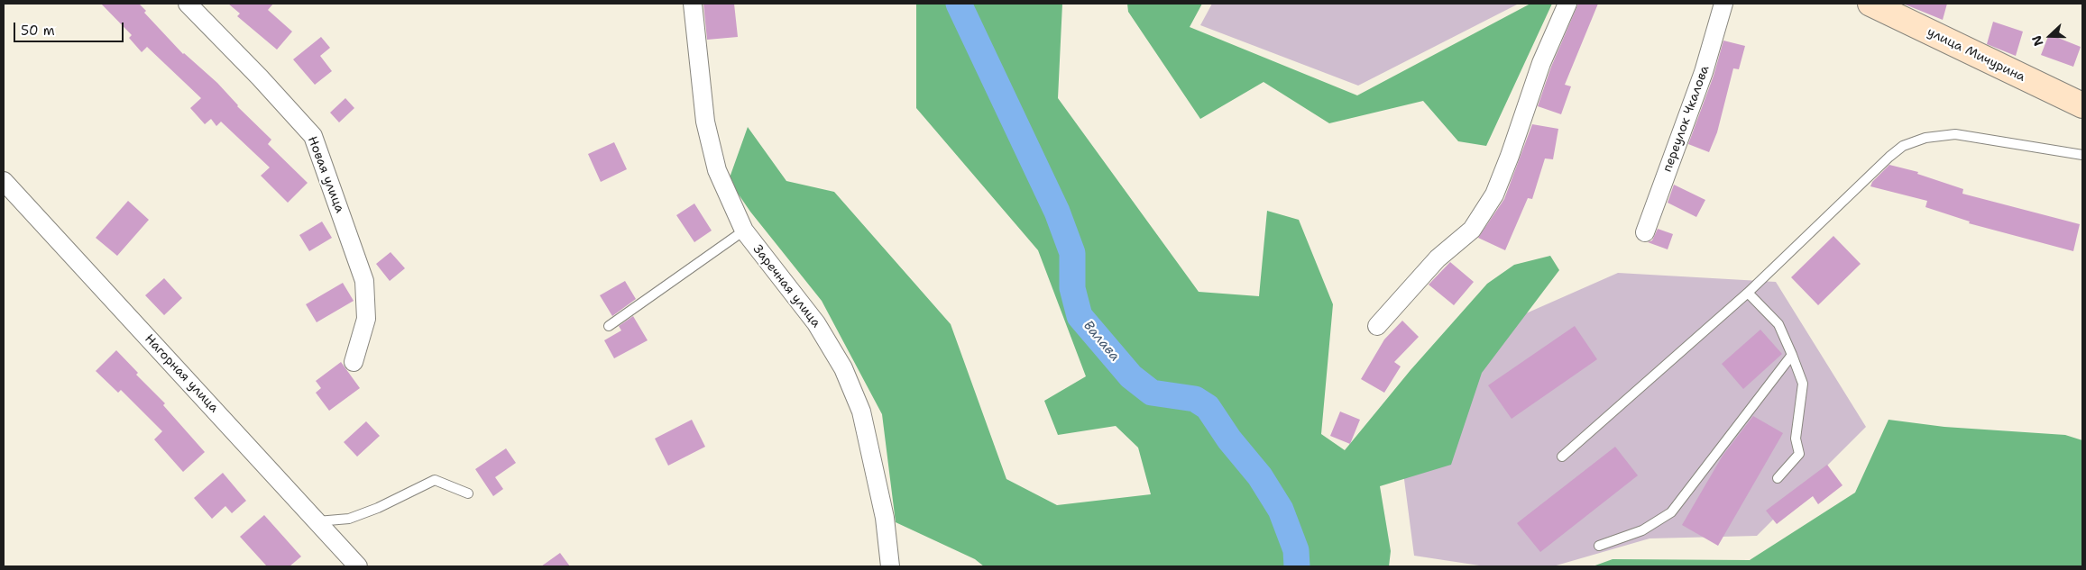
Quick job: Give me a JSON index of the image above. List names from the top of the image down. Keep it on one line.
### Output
{"streets":{"main road":["улица Мичурина"],"street":["переулок Чкалова","Новая улица","Заречная улица","Нагорная улица"]},"water":["Валава"],"scale_bar":"50 m","north":"left"}
